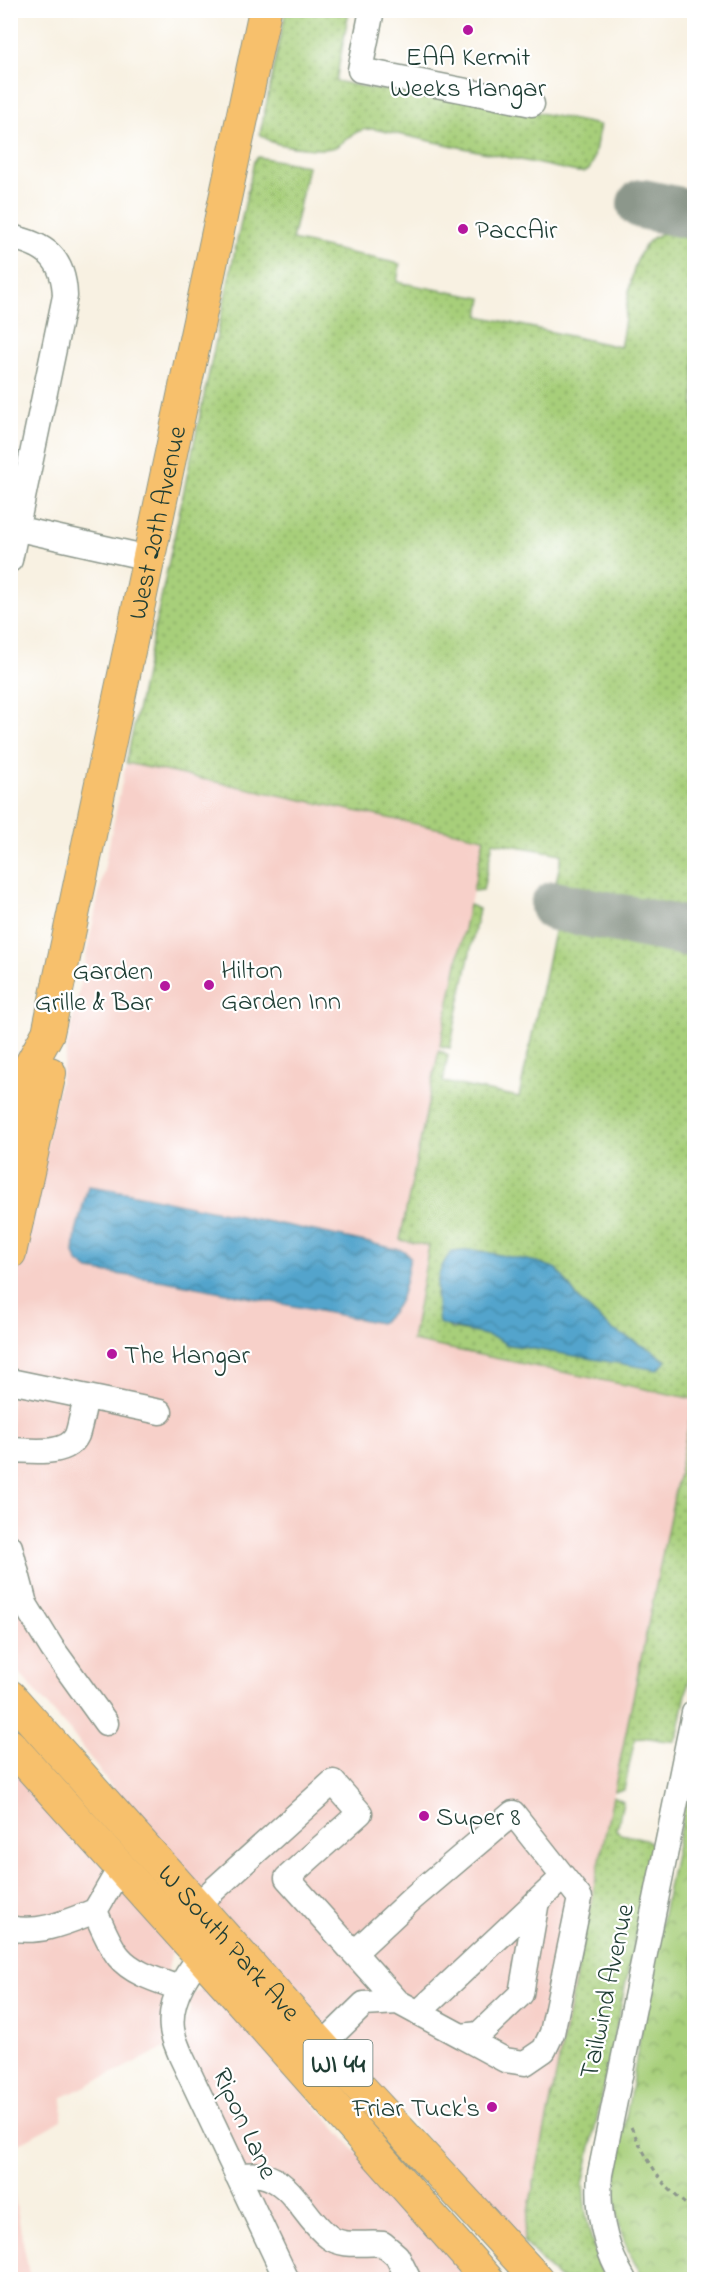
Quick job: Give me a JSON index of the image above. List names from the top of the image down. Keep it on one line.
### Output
{"streets":{"main road":["West 20th Avenue","W South Park Ave","WI 44"],"street":["Tailwind Avenue","Ripon Lane"]},"crossings":[["W South Park Ave","WI 44"]],"places":["EAA Kermit Weeks Hangar","PaccAir","Hilton Garden Inn","Garden Grille & Bar","The Hangar","Super 8","Friar Tuck's"]}
